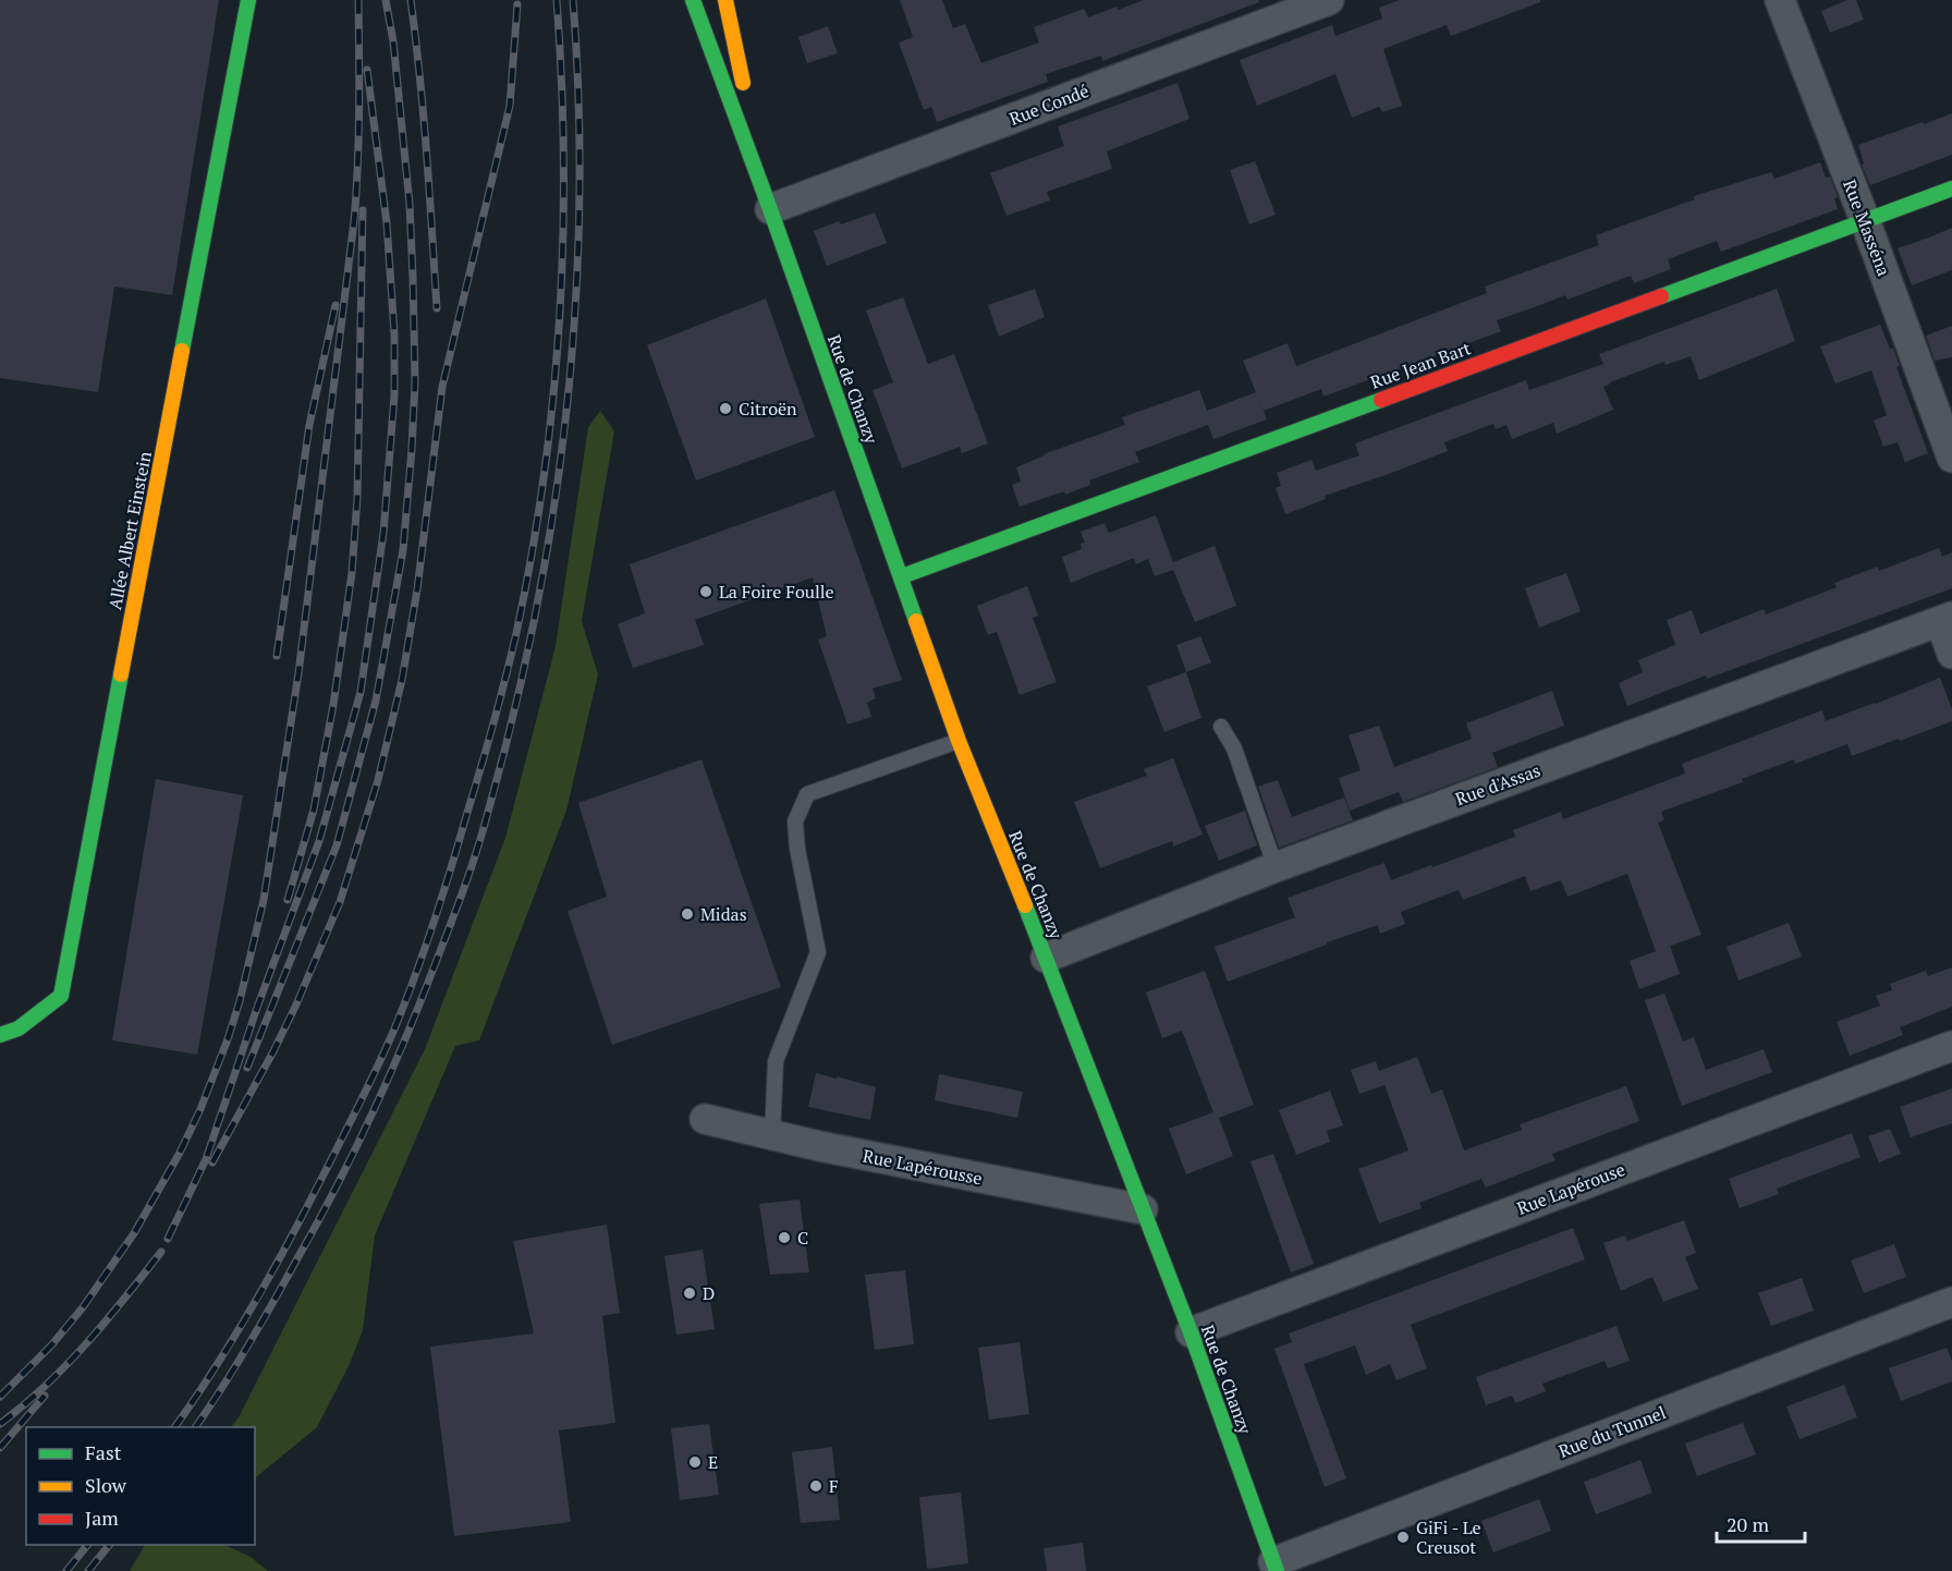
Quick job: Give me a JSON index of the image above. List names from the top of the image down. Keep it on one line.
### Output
{"streets":{"street":["Rue Condé","Rue Masséna","Rue Jean Bart","Rue de Chanzy","Allée Albert Einstein","Rue d'Assas","Rue Lapérousse","Rue Lapérouse","Rue du Tunnel"]},"crossings":[["Rue Condé","Rue de Chanzy"],["Rue Masséna","Rue Jean Bart"],["Rue Jean Bart","Rue de Chanzy"],["Rue de Chanzy","Rue d'Assas"],["Rue de Chanzy","Rue Lapérousse"],["Rue de Chanzy","Rue Lapérouse"],["Rue de Chanzy","Rue du Tunnel"]],"places":["Citroën","La Foire Foulle","Midas","C","D","E","F","GiFi - Le Creusot"],"legend":["Fast","Slow","Jam"],"scale_bar":"20 m"}
